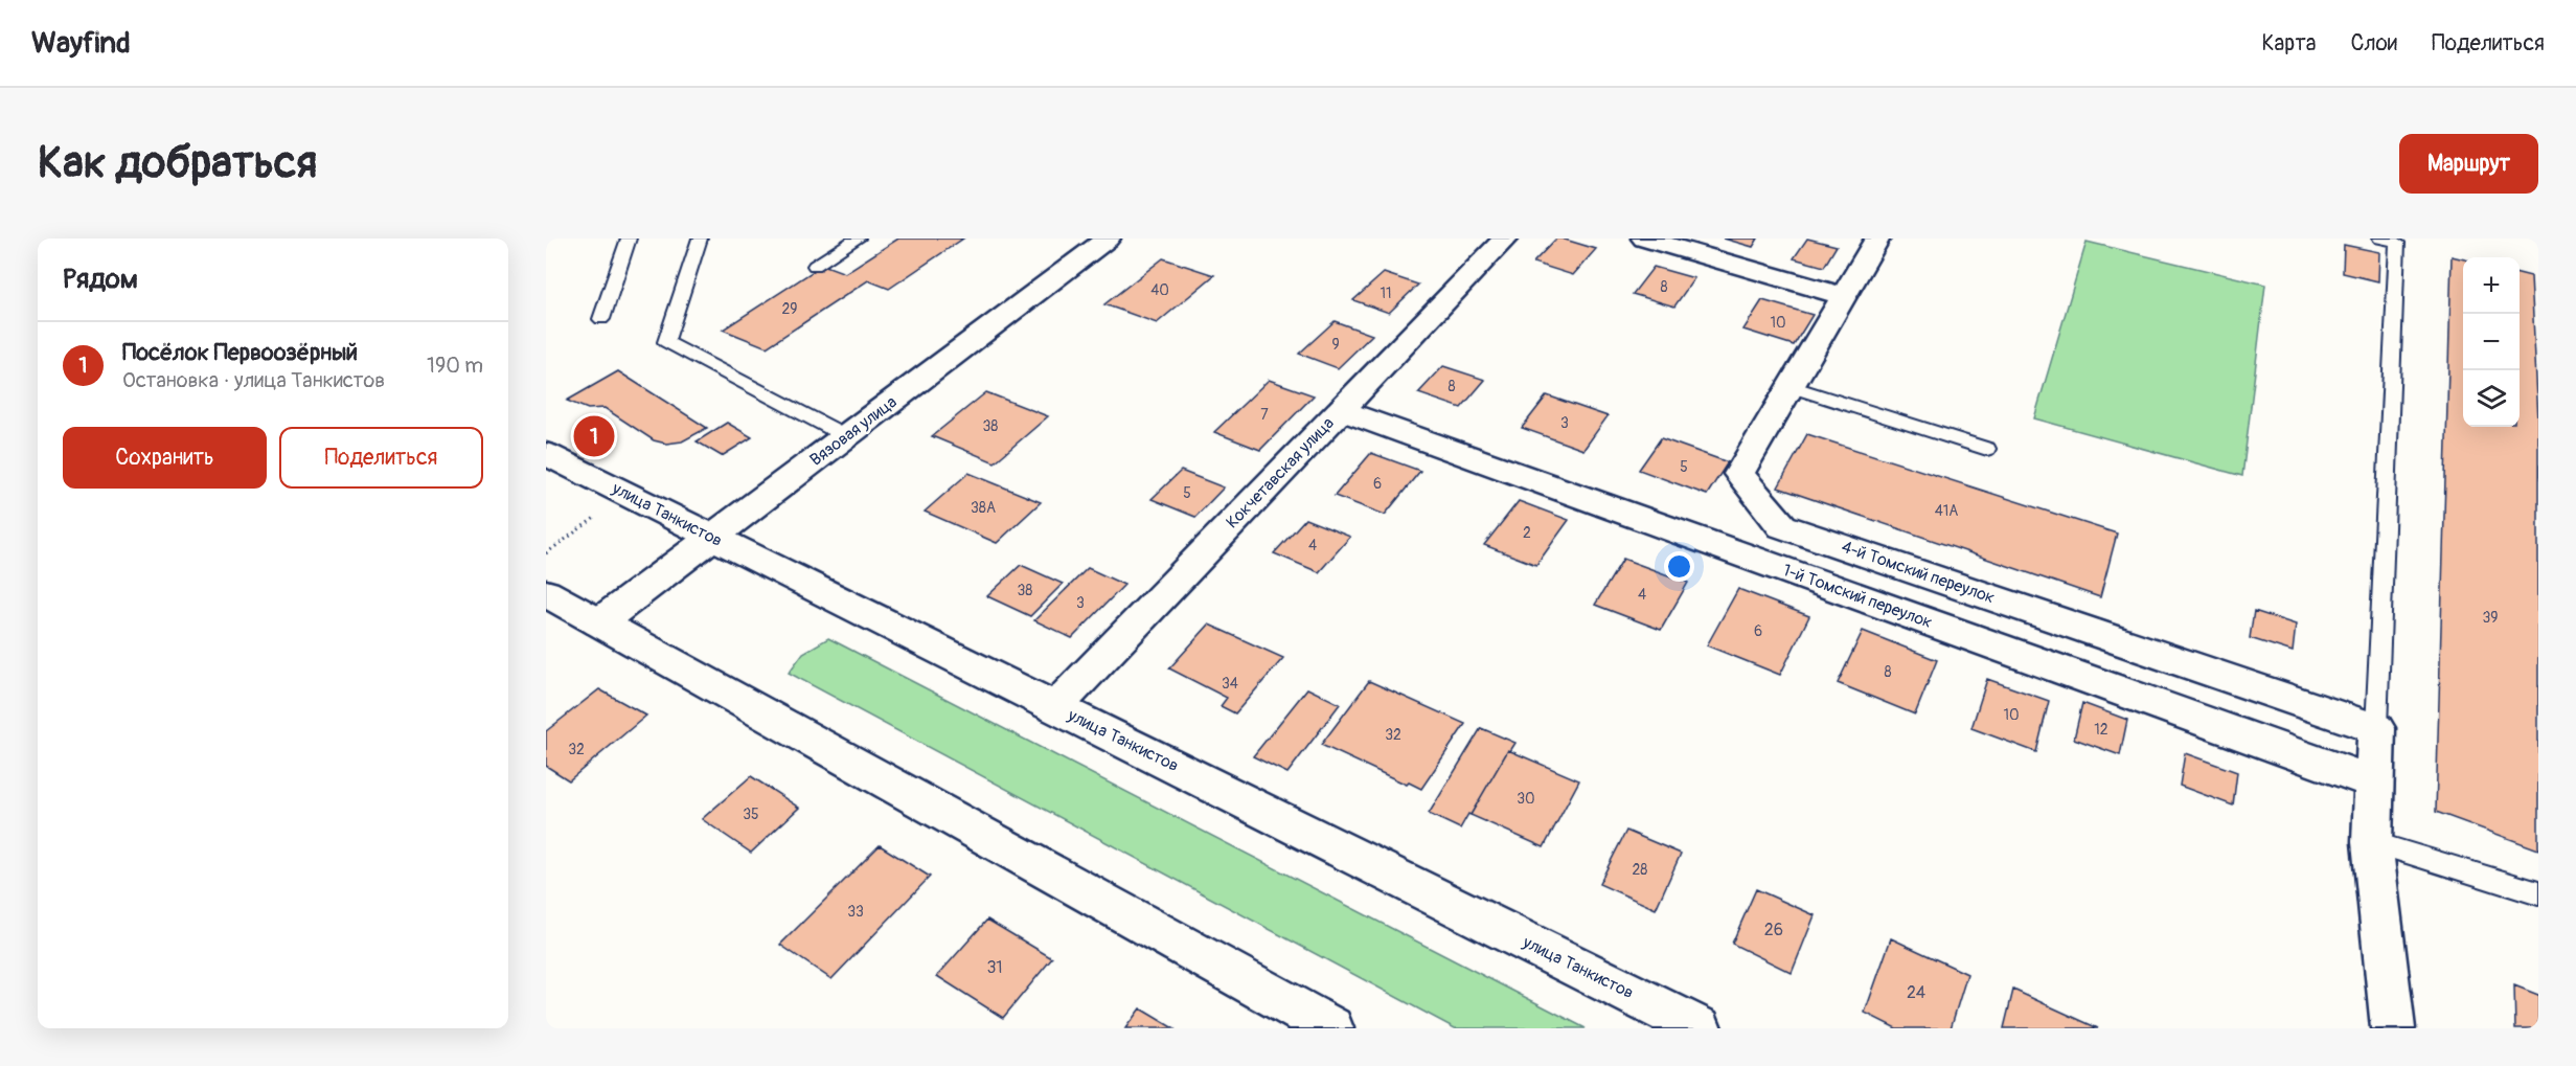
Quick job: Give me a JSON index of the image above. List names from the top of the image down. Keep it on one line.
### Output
{"streets":{"street":["Вязовая улица","Кокчетавская улица","улица Танкистов","4-й Томский переулок","1-й Томский переулок"]},"crossings":[["Вязовая улица","улица Танкистов"],["Кокчетавская улица","улица Танкистов"],["Кокчетавская улица","1-й Томский переулок"]],"house_numbers":["8","40","11","29","10","9","8","7","3","38","5","6","5","38А","41А","2","4","38","4","3","39","6","8","34","10","12","32","32","30","35","28","33","26","31","24"],"page":{"header":"Wayfind","nav":["Карта","Слои","Поделиться"],"buttons":["Маршрут",["Сохранить","Поделиться"]],"title":"Как добраться","heading":"Рядом","map_buttons":["+","−"],"list":[{"mark":"1","name":"Посёлок Первоозёрный","note":"Остановка · улица Танкистов","value":"190 m"}],"pins":"1"}}
